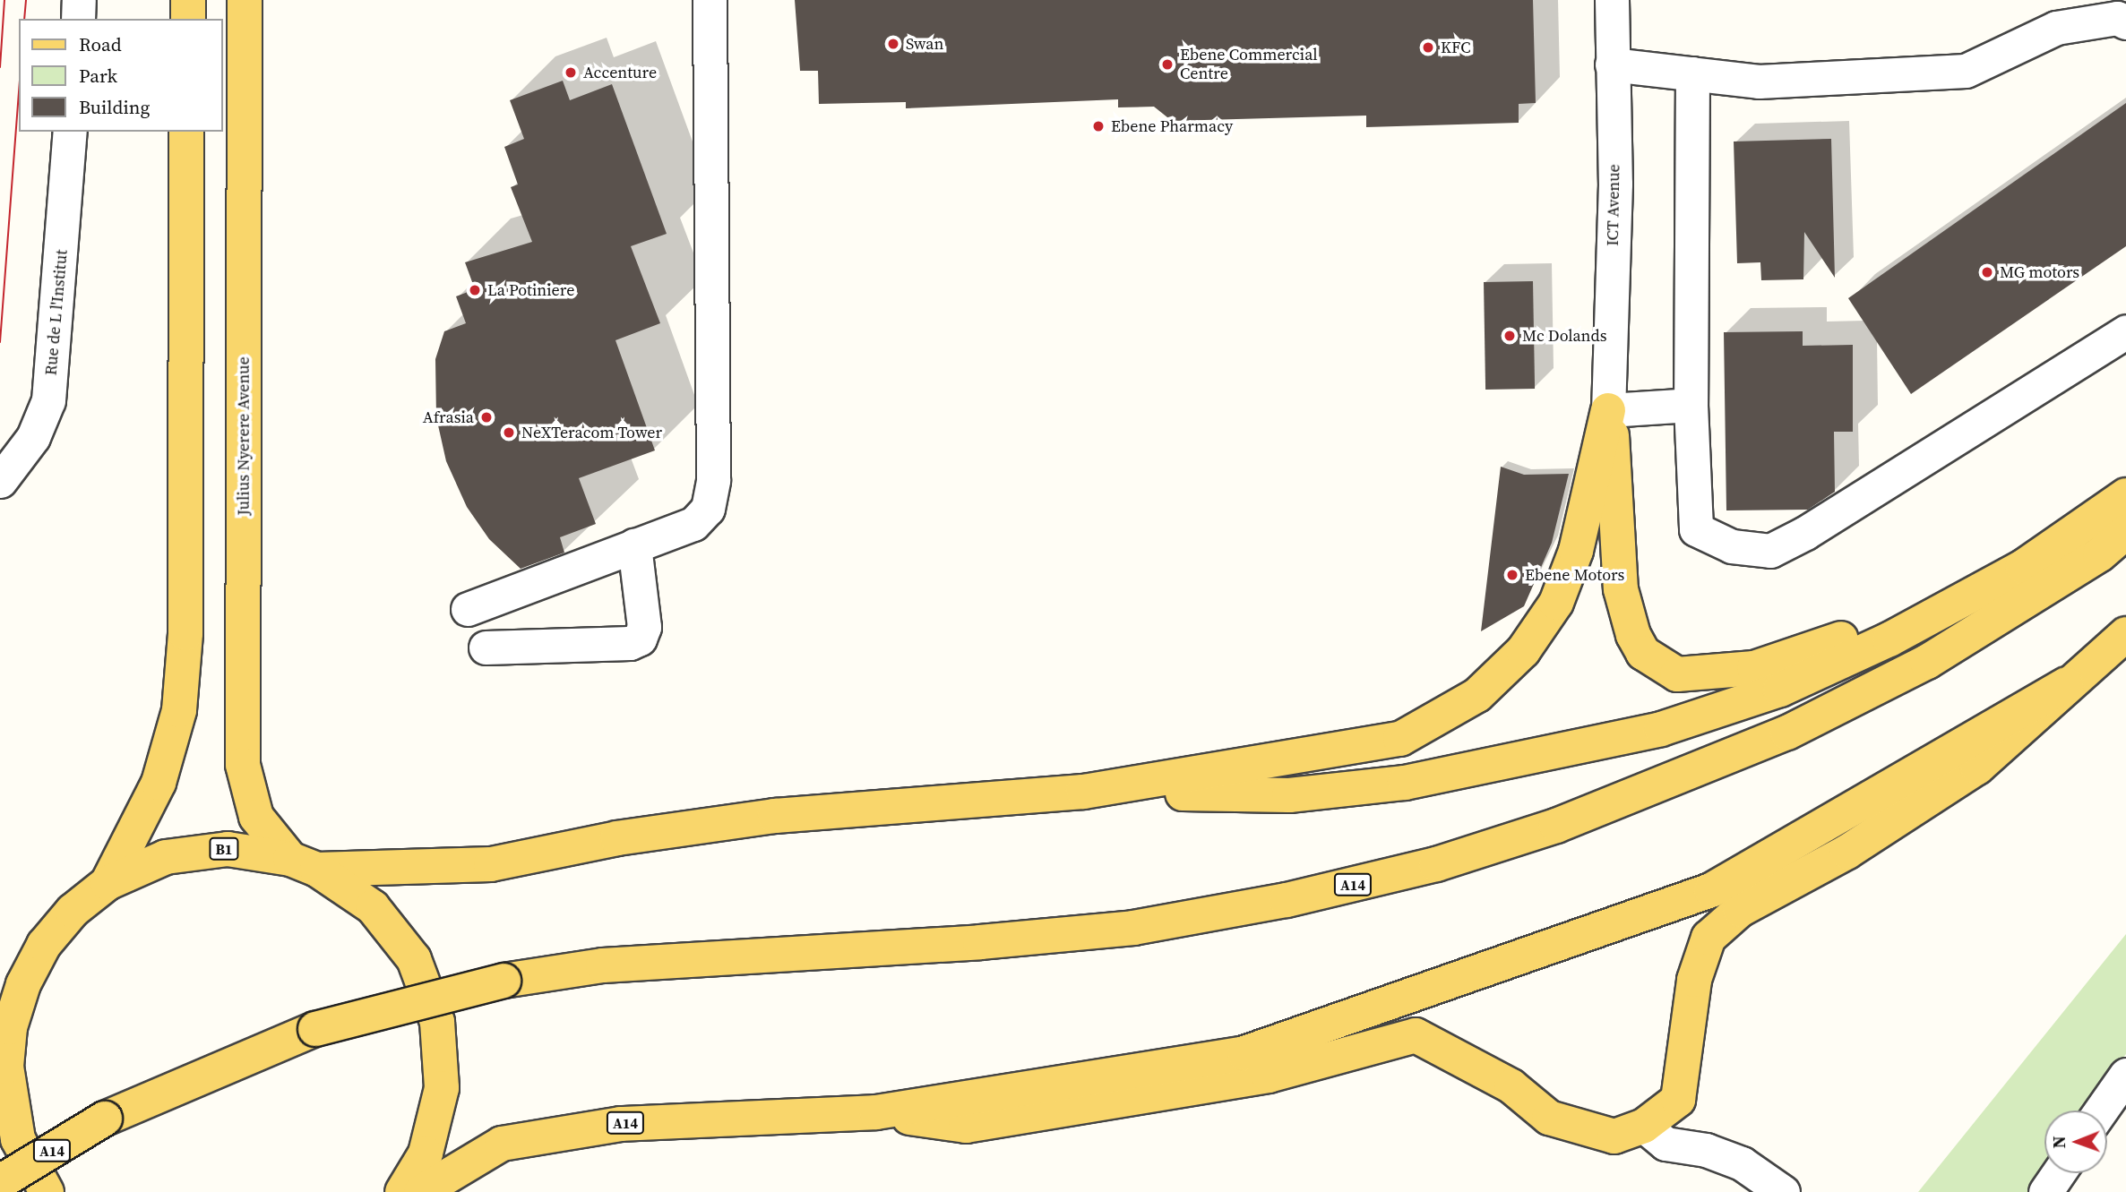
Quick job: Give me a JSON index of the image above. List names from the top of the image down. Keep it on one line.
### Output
{"streets":{"main road":["Julius Nyerere Avenue","B1","A14"],"street":["ICT Avenue","Rue de L l'Institut"]},"places":["Swan","KFC","Ebene Commercial Centre","Accenture","Ebene Pharmacy","MG motors","La Potiniere","Mc Dolands","Afrasia","NeXTeracom Tower","Ebene Motors"],"legend":["Road","Park","Building"],"north":"left"}
